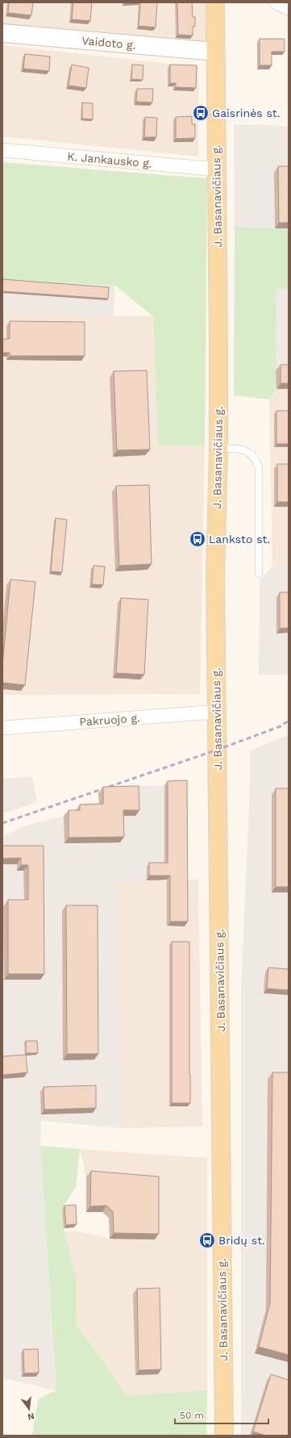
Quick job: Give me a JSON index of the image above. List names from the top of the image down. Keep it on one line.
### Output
{"streets":{"main road":["Vaidoto g.","J. Basanavičiaus g."],"street":["K. Jankausko g.","Pakruojo g."]},"crossings":[["Vaidoto g.","J. Basanavičiaus g."],["K. Jankausko g.","J. Basanavičiaus g."],["J. Basanavičiaus g.","Pakruojo g."]],"places":{"bus stop":["Gaisrinės st.","Lanksto st.","Bridų st."]},"scale_bar":"50 m","north":"bottom"}
